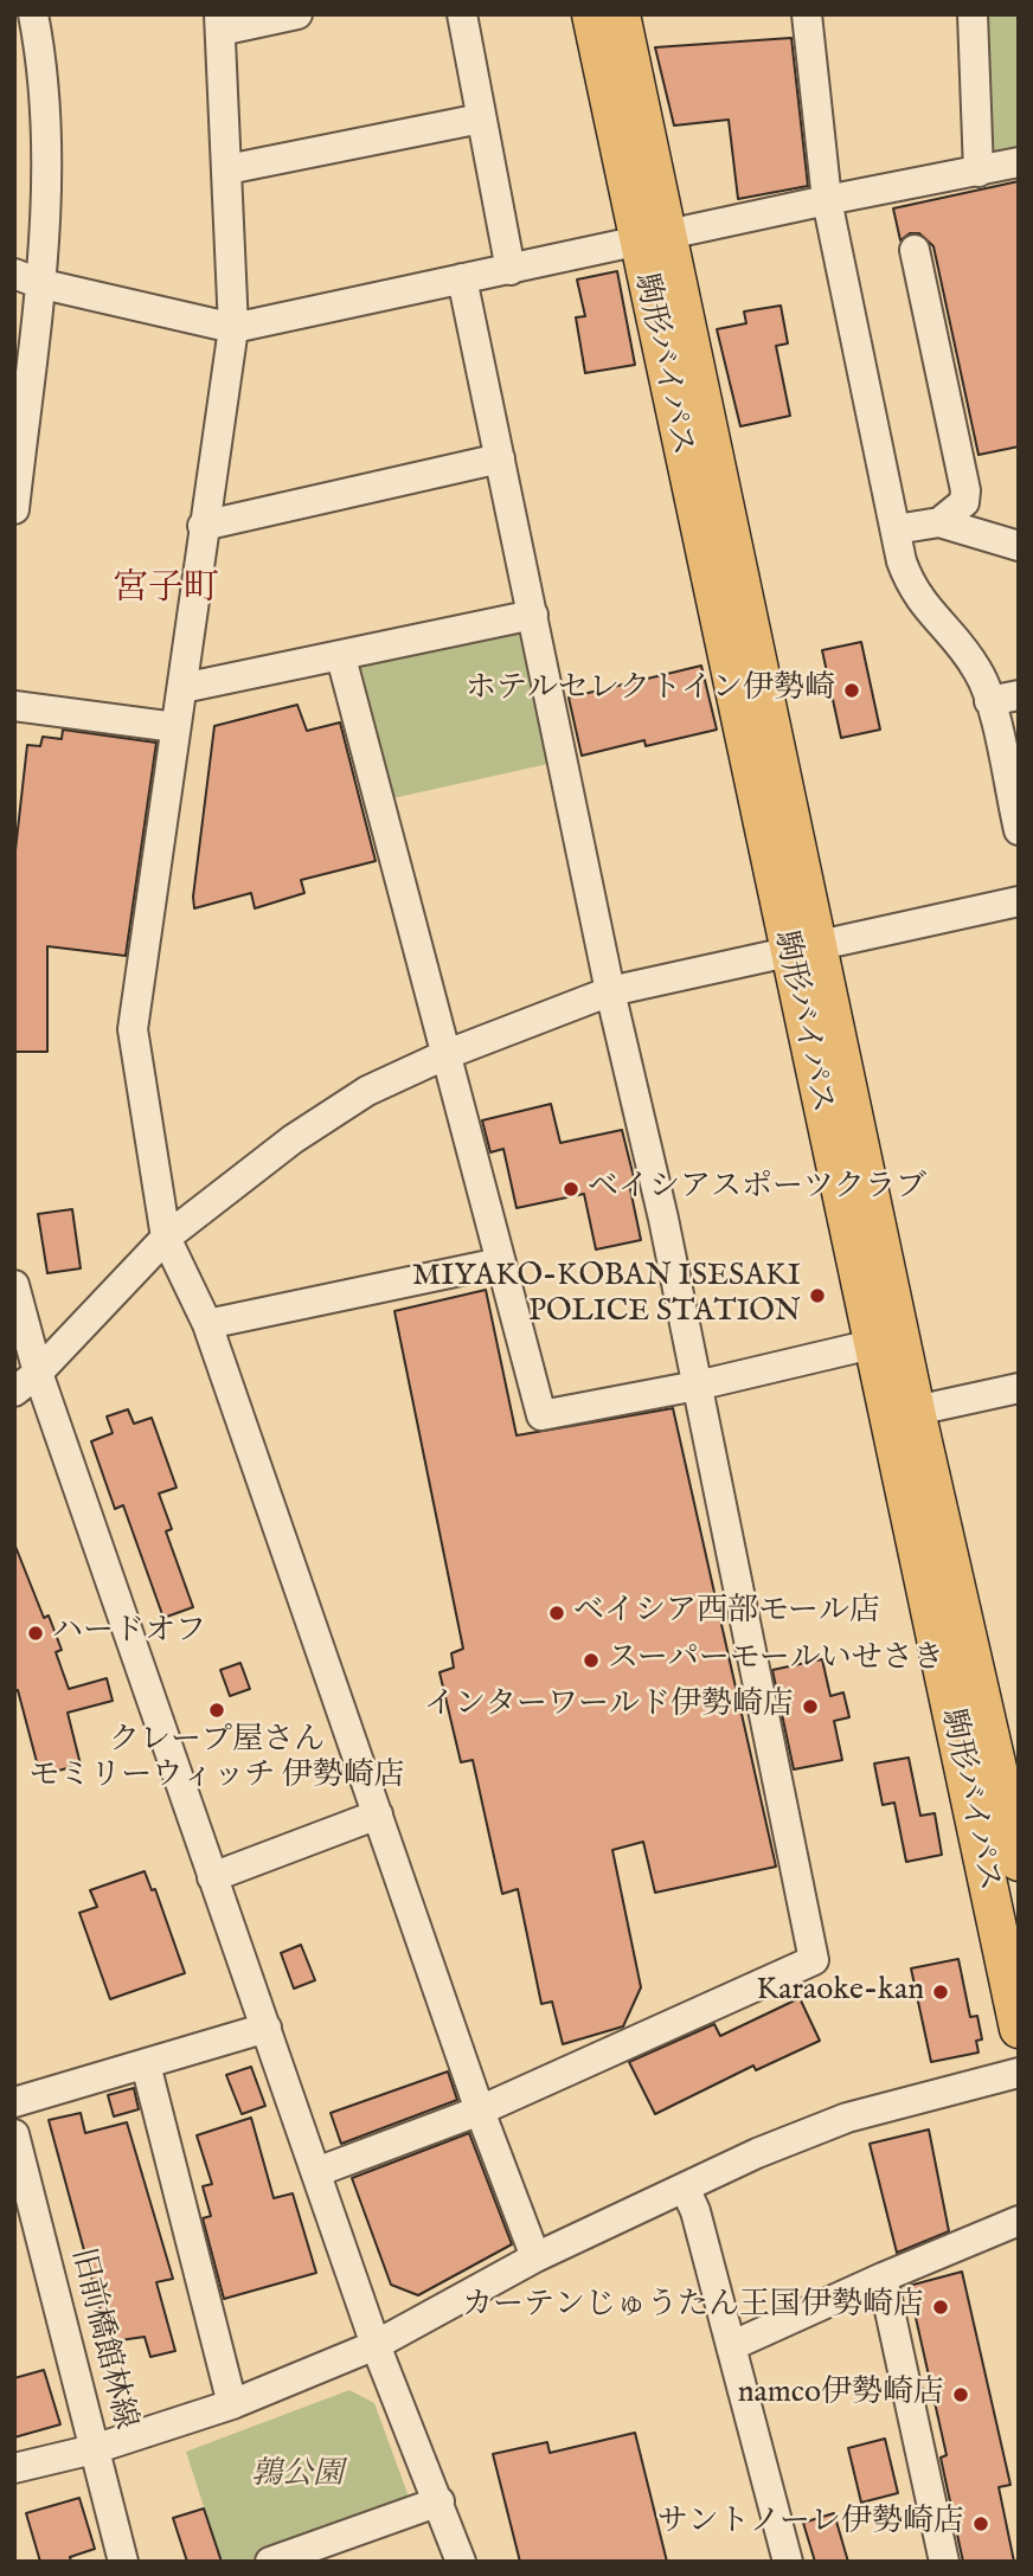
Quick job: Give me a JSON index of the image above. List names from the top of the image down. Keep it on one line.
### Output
{"streets":{"main road":["駒形バイパス"],"street":["旧前橋館林線"]},"districts":["宮子町"],"parks":["鶉公園"],"places":["ホテルセレクトイン伊勢崎","ベイシアスポーツクラブ","MIYAKO-KOBAN ISESAKI POLICE STATION","ベイシア西部モール店","ハードオフ","スーパーモールいせさき","インターワールド伊勢崎店","クレープ屋さん モミリーウィッチ 伊勢崎店","Karaoke-kan","カーテンじゅうたん王国伊勢崎店","namco伊勢崎店","サントノーレ伊勢崎店"]}
